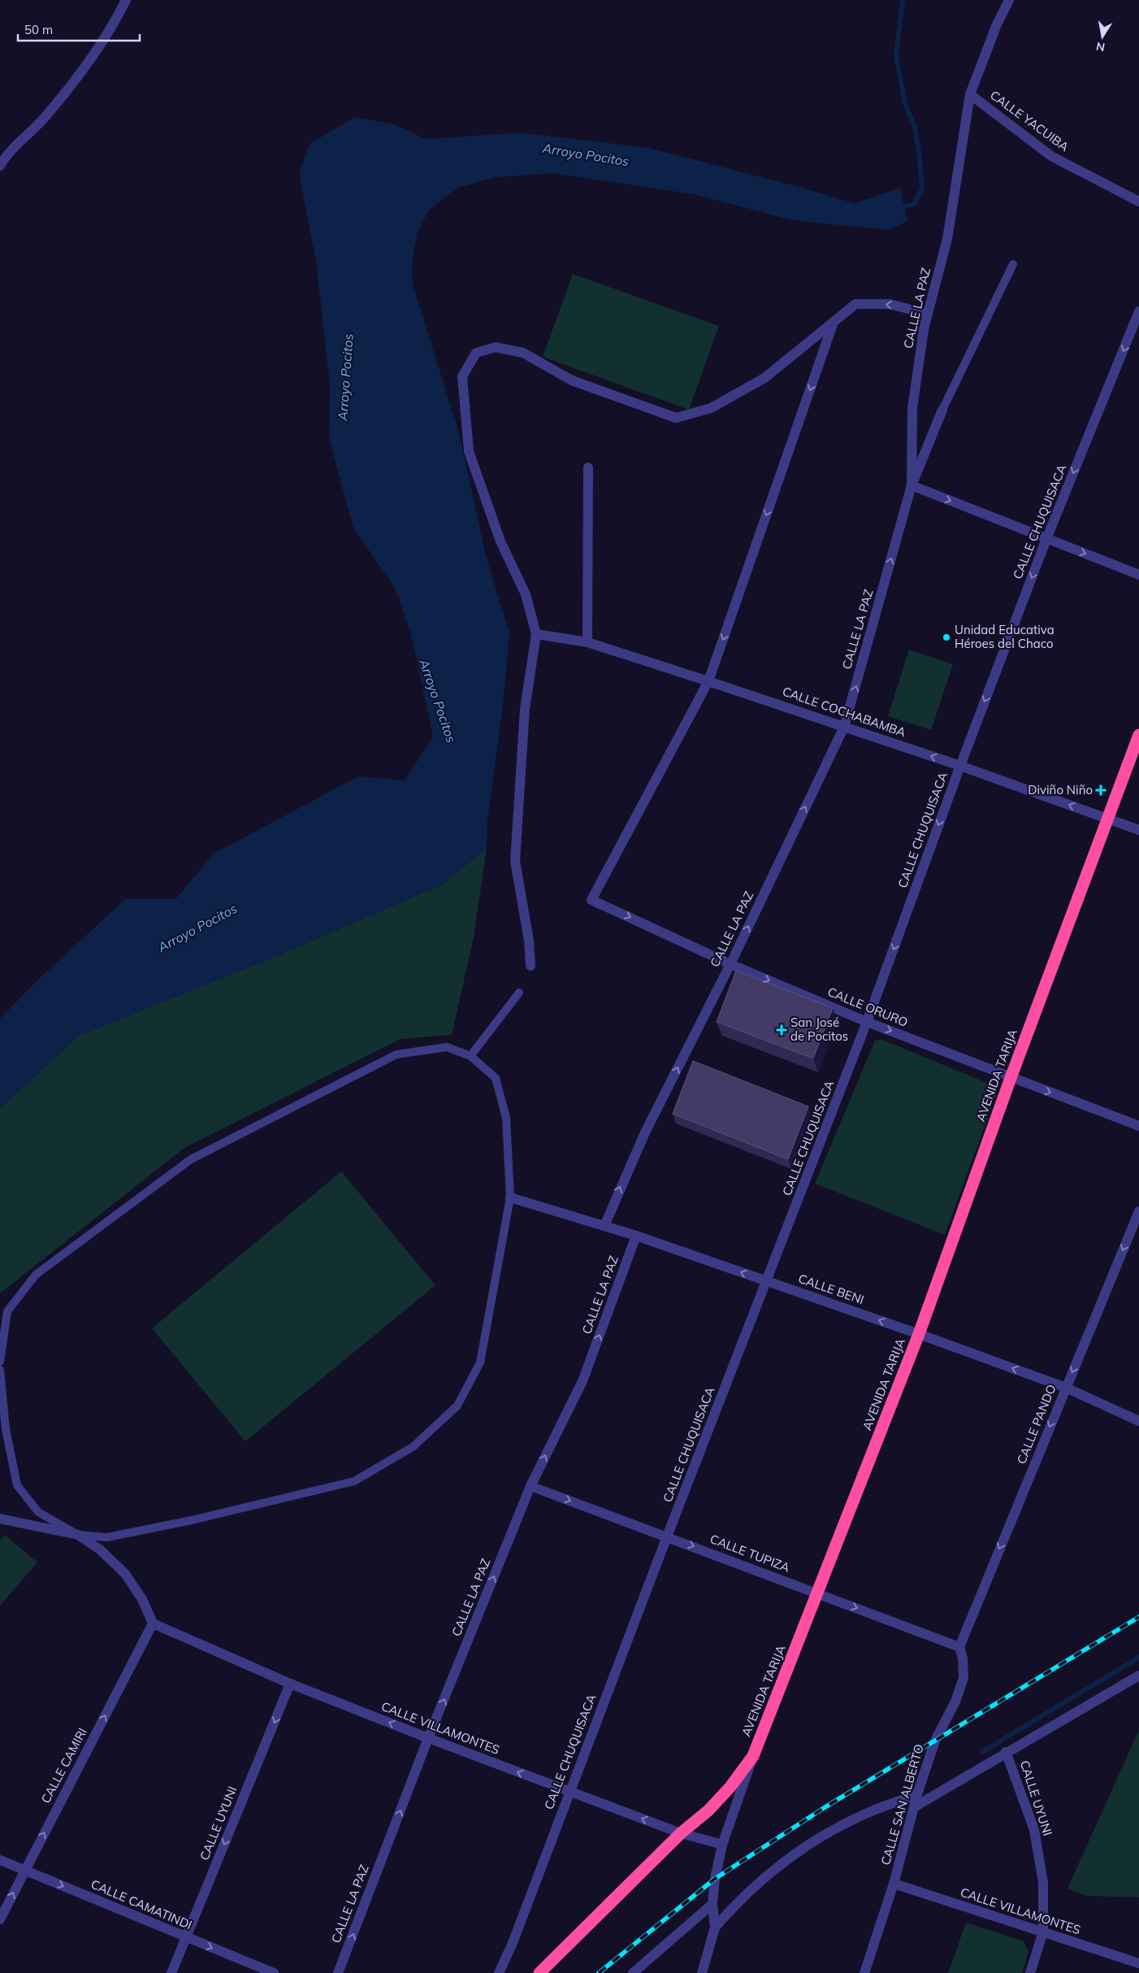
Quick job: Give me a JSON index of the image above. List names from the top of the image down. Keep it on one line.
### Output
{"streets":{"highway":["AVENIDA TARIJA"],"street":["CALLE YACUIBA","CALLE LA PAZ","CALLE CHUQUISACA","CALLE COCHABAMBA","CALLE ORURO","CALLE BENI","CALLE PANDO","CALLE TUPIZA","CALLE VILLAMONTES","CALLE CAMIRI","CALLE UYUNI","CALLE SAN ALBERTO","CALLE CAMATINDI"]},"crossings":[["CALLE YACUIBA","CALLE LA PAZ"],["CALLE LA PAZ","CALLE COCHABAMBA"],["CALLE LA PAZ","CALLE ORURO"],["CALLE LA PAZ","CALLE BENI"],["CALLE LA PAZ","CALLE TUPIZA"],["CALLE LA PAZ","CALLE VILLAMONTES"],["CALLE CHUQUISACA","CALLE COCHABAMBA"],["CALLE CHUQUISACA","CALLE ORURO"],["CALLE CHUQUISACA","CALLE BENI"],["CALLE CHUQUISACA","CALLE TUPIZA"],["CALLE CHUQUISACA","CALLE VILLAMONTES"],["CALLE COCHABAMBA","CALLE ORURO"],["CALLE COCHABAMBA","AVENIDA TARIJA"],["CALLE ORURO","AVENIDA TARIJA"],["AVENIDA TARIJA","CALLE BENI"],["AVENIDA TARIJA","CALLE TUPIZA"],["AVENIDA TARIJA","CALLE VILLAMONTES"],["CALLE BENI","CALLE PANDO"],["CALLE PANDO","CALLE TUPIZA"],["CALLE PANDO","CALLE SAN ALBERTO"],["CALLE TUPIZA","CALLE SAN ALBERTO"],["CALLE VILLAMONTES","CALLE CAMIRI"],["CALLE VILLAMONTES","CALLE UYUNI"],["CALLE VILLAMONTES","CALLE SAN ALBERTO"],["CALLE CAMIRI","CALLE CAMATINDI"],["CALLE UYUNI","CALLE CAMATINDI"]],"one_way":["CALLE LA PAZ","CALLE CHUQUISACA","CALLE COCHABAMBA","CALLE BENI","CALLE PANDO","CALLE TUPIZA","CALLE VILLAMONTES","CALLE CAMIRI","CALLE UYUNI","CALLE CAMATINDI"],"water":["Arroyo Pocitos"],"places":{"other":["Unidad Educativa Héroes del Chaco"],"health":["Diviño Niño","San José de Pocitos"]},"scale_bar":"50 m","north":"bottom"}
